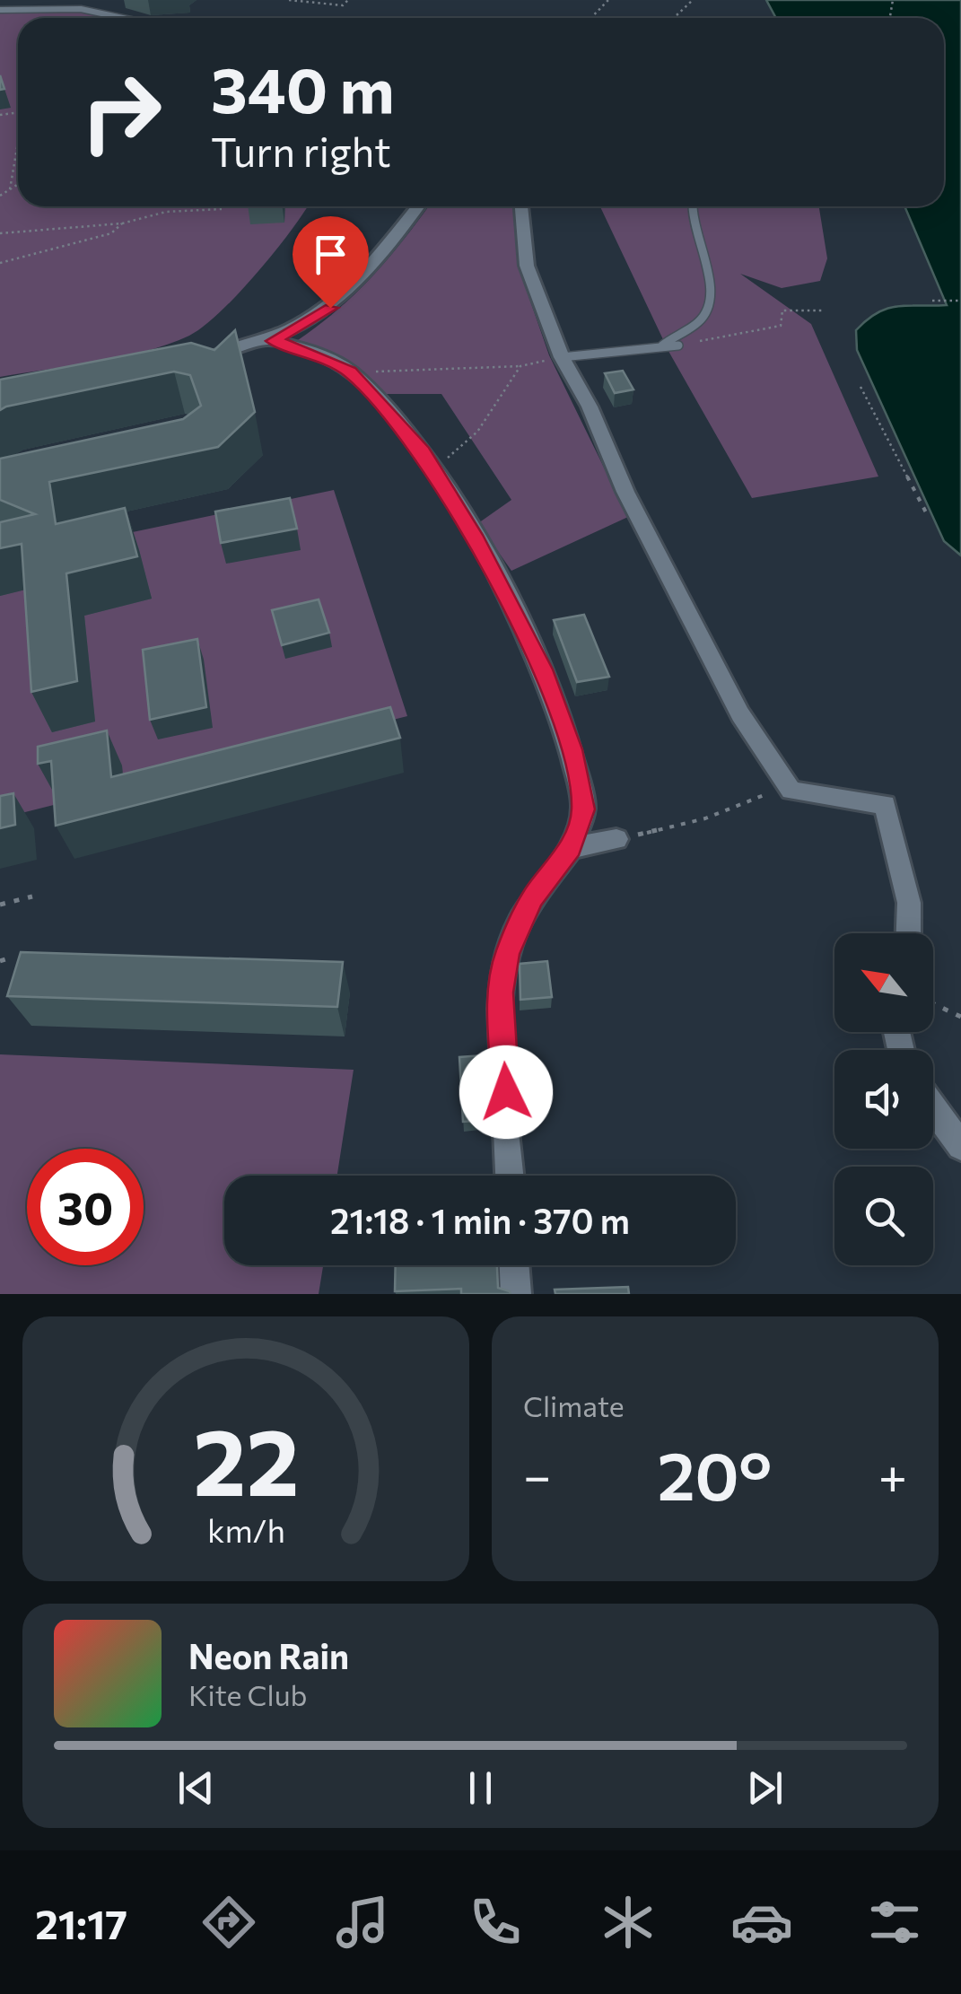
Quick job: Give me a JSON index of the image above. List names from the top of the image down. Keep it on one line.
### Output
{"north":"top left","page":{"turn":["340 m","Turn right"],"limit":"30","trip":"21:18 · 1 min · 370 m","tile":"Climate","heat":["−","20°","+"],"song":["Neon Rain","Kite Club"],"tabs":"21:17","gauge":["22","km/h"]}}
